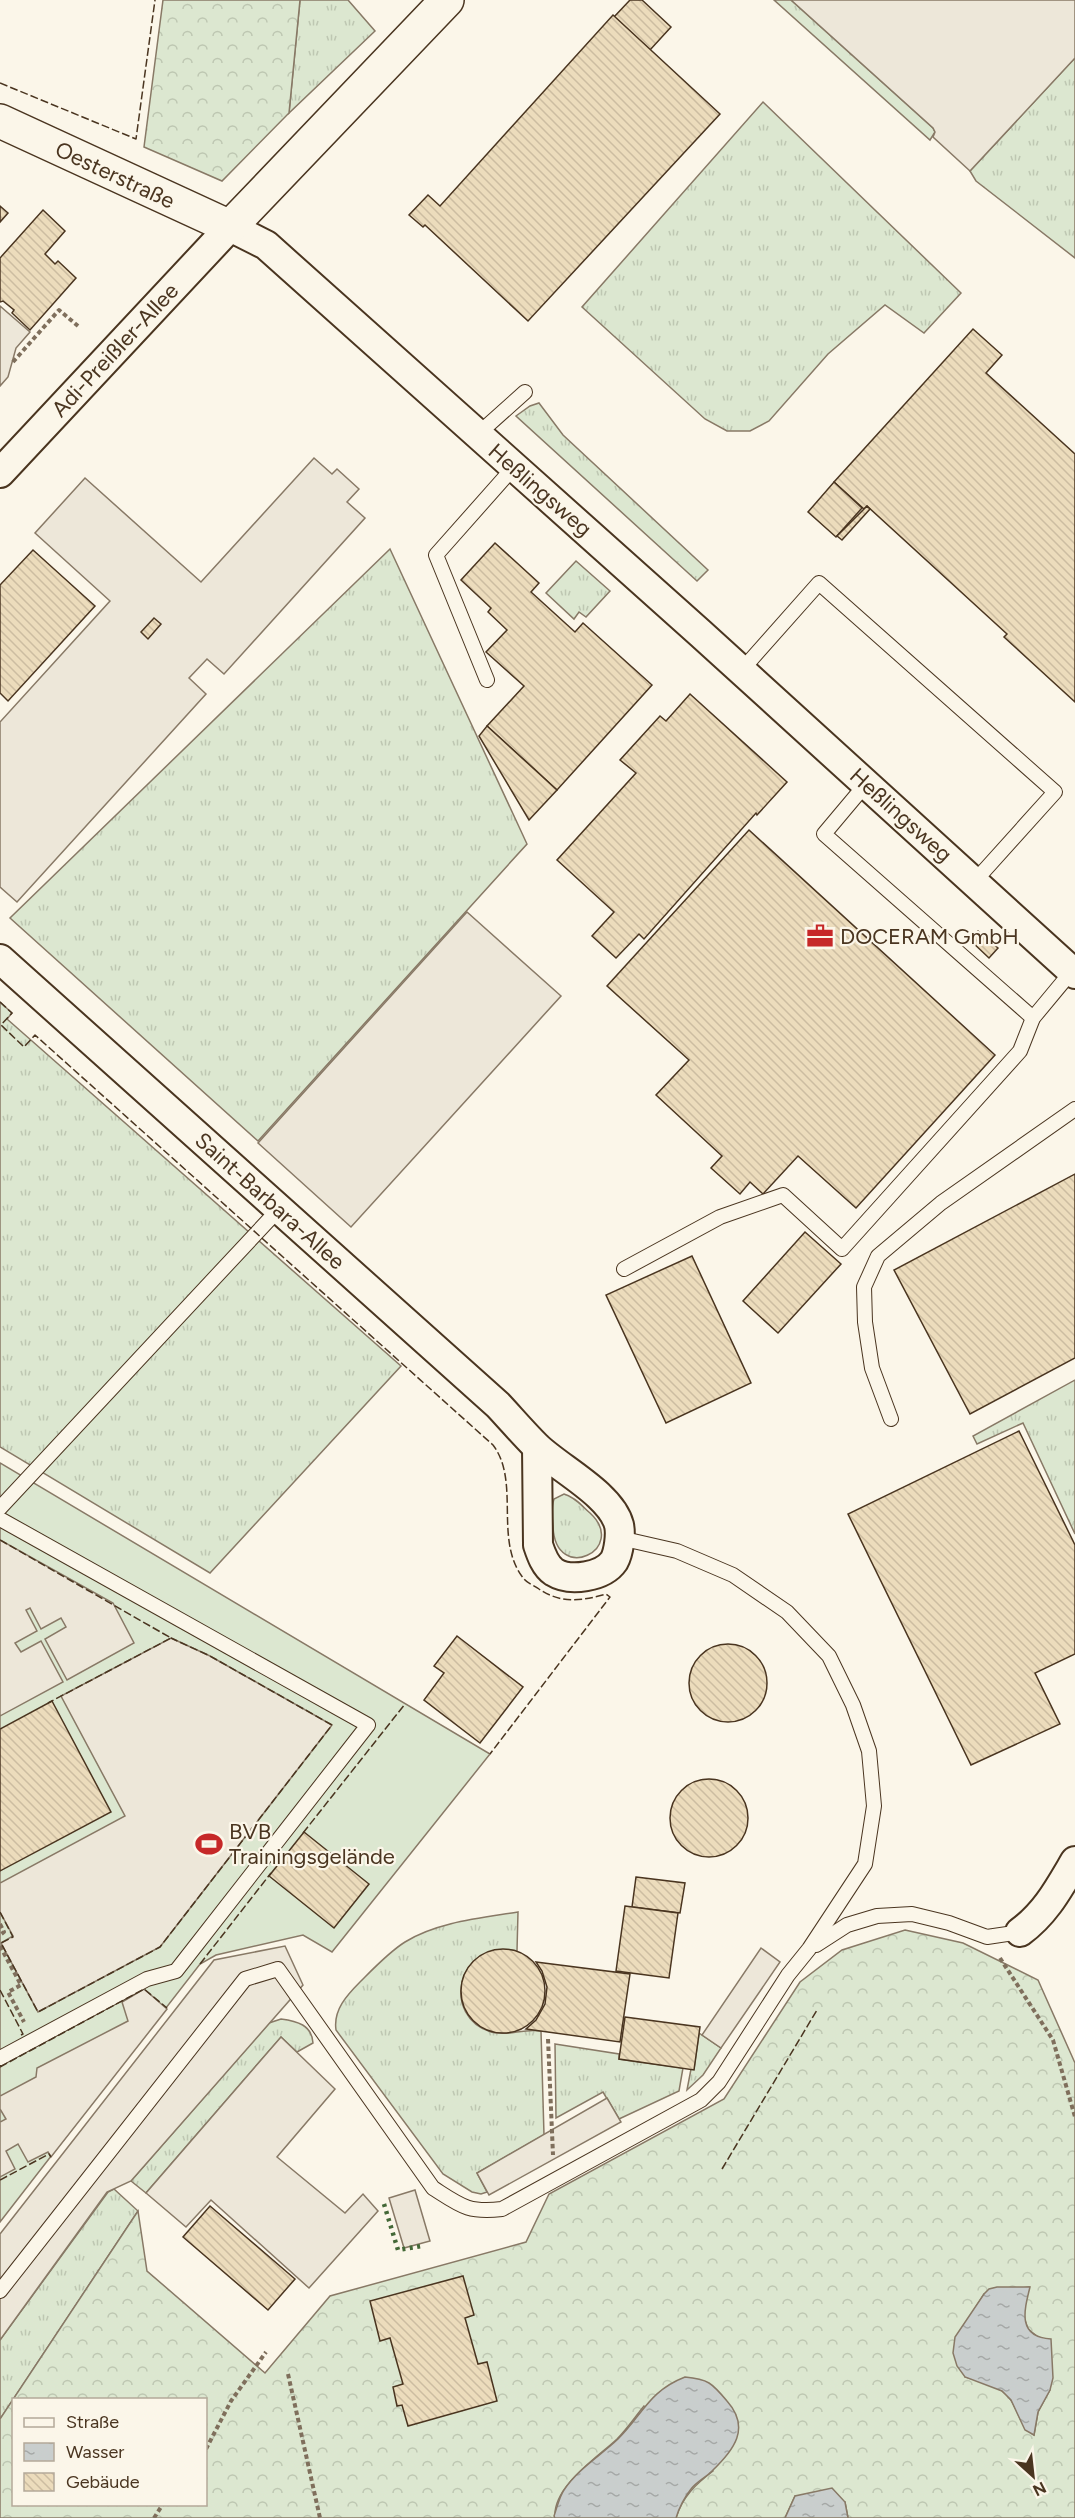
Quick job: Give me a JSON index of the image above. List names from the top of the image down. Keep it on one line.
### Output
{"streets":{"street":["Oesterstraße","Adi-Preißler-Allee","Heßlingsweg","Saint-Barbara-Allee"]},"crossings":[["Oesterstraße","Adi-Preißler-Allee"],["Oesterstraße","Heßlingsweg"],["Adi-Preißler-Allee","Heßlingsweg"]],"places":{"office":["DOCERAM GmbH"],"sports":["BVB Trainingsgelände"]},"legend":["Straße","Wasser","Gebäude"],"north":"bottom right"}
